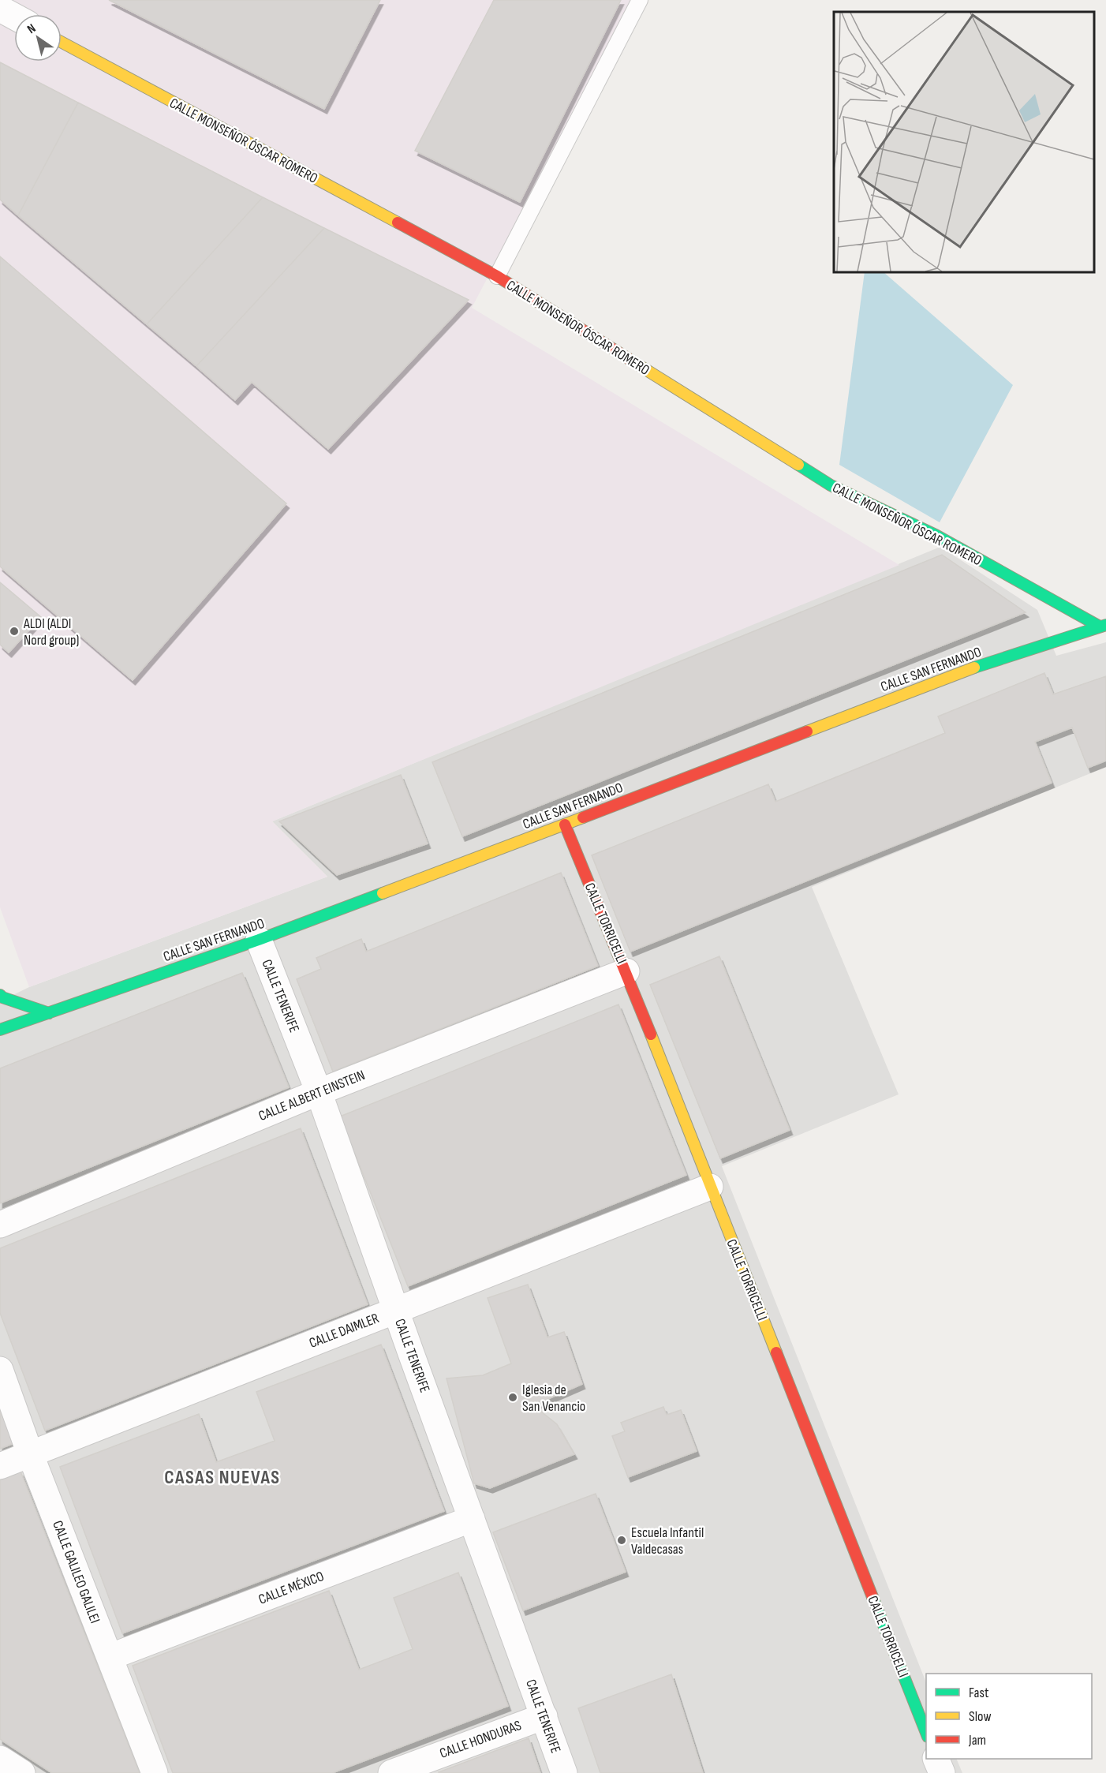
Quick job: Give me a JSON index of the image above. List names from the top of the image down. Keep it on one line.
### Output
{"streets":{"street":["CALLE MONSEÑOR ÓSCAR ROMERO","CALLE SAN FERNANDO","CALLE TORRICELLI","CALLE TENERIFE","CALLE ALBERT EINSTEIN","CALLE DAIMLER","CALLE GALILEO GALILEI","CALLE MÉXICO","CALLE HONDURAS"]},"crossings":[["CALLE MONSEÑOR ÓSCAR ROMERO","CALLE SAN FERNANDO"],["CALLE SAN FERNANDO","CALLE TORRICELLI"],["CALLE SAN FERNANDO","CALLE TENERIFE"],["CALLE TORRICELLI","CALLE ALBERT EINSTEIN"],["CALLE TORRICELLI","CALLE DAIMLER"],["CALLE TENERIFE","CALLE ALBERT EINSTEIN"],["CALLE TENERIFE","CALLE DAIMLER"],["CALLE TENERIFE","CALLE MÉXICO"],["CALLE TENERIFE","CALLE HONDURAS"],["CALLE DAIMLER","CALLE GALILEO GALILEI"],["CALLE GALILEO GALILEI","CALLE MÉXICO"]],"districts":["CASAS NUEVAS"],"places":["ALDI (ALDI Nord group)","Iglesia de San Venancio","Escuela Infantil Valdecasas"],"legend":["Fast","Slow","Jam"],"north":"top left"}
